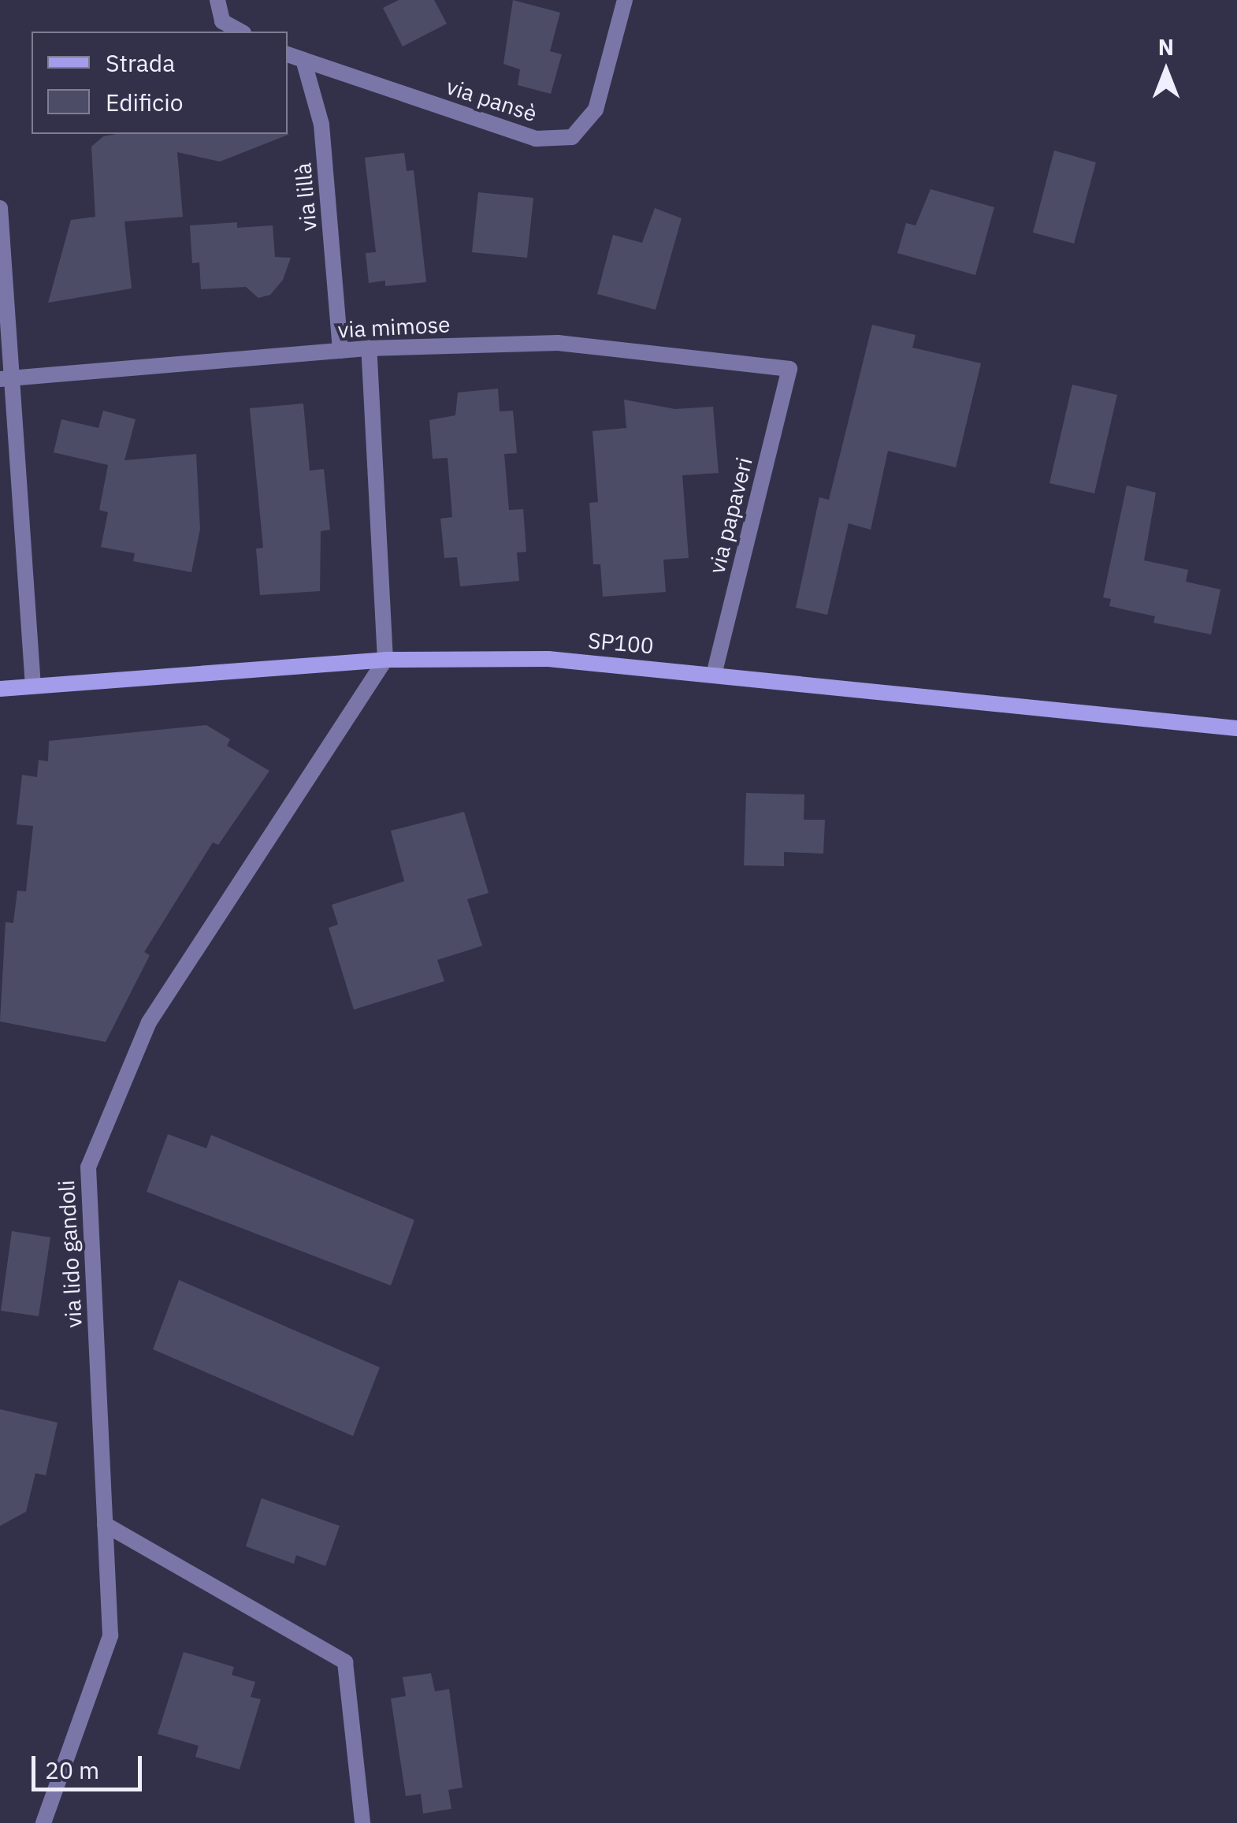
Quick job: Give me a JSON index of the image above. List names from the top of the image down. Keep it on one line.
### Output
{"streets":{"main road":["SP100"],"street":["via pansè","via lillà","via mimose","via papaveri","via lido gandoli"]},"crossings":[["via pansè","via lillà"],["via lillà","via mimose"],["via mimose","via papaveri"],["via papaveri","SP100"],["SP100","via lido gandoli"]],"legend":["Strada","Edificio"],"scale_bar":"20 m","north":"top"}
